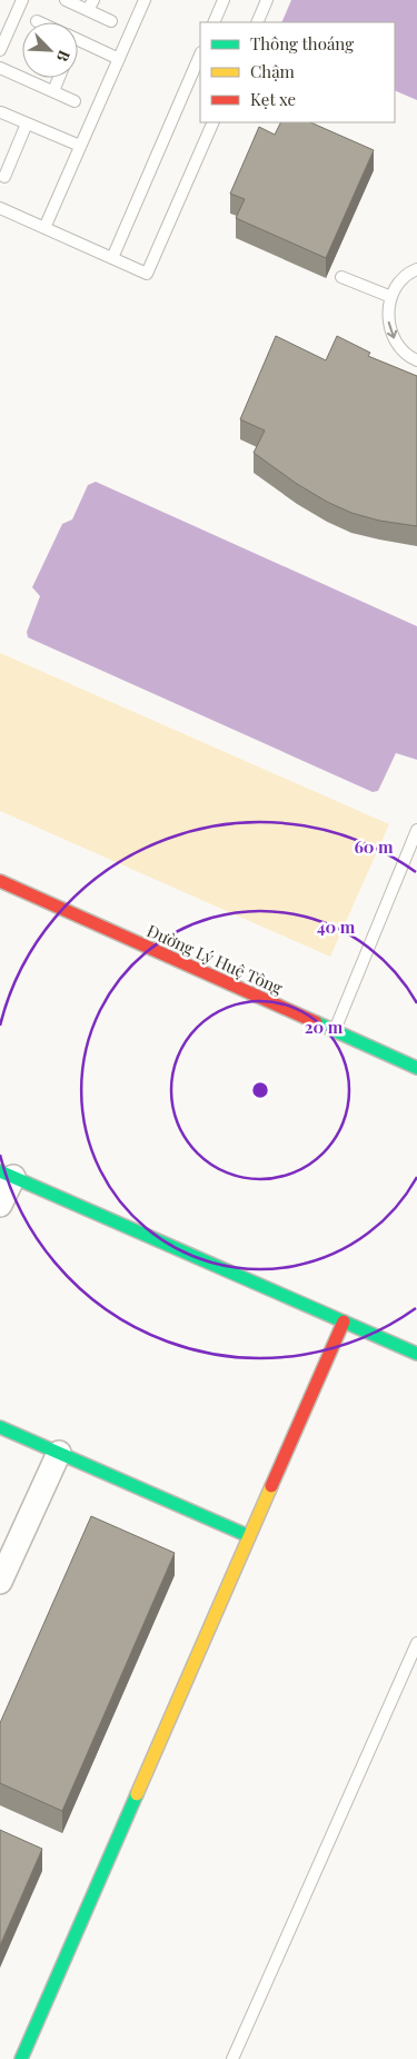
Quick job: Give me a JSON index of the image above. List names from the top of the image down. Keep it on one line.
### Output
{"streets":{"street":["Đường Lý Huệ Tông"]},"legend":["Thông thoáng","Chậm","Kẹt xe"],"north":"bottom right","rings":["60 m","40 m","20 m"]}
